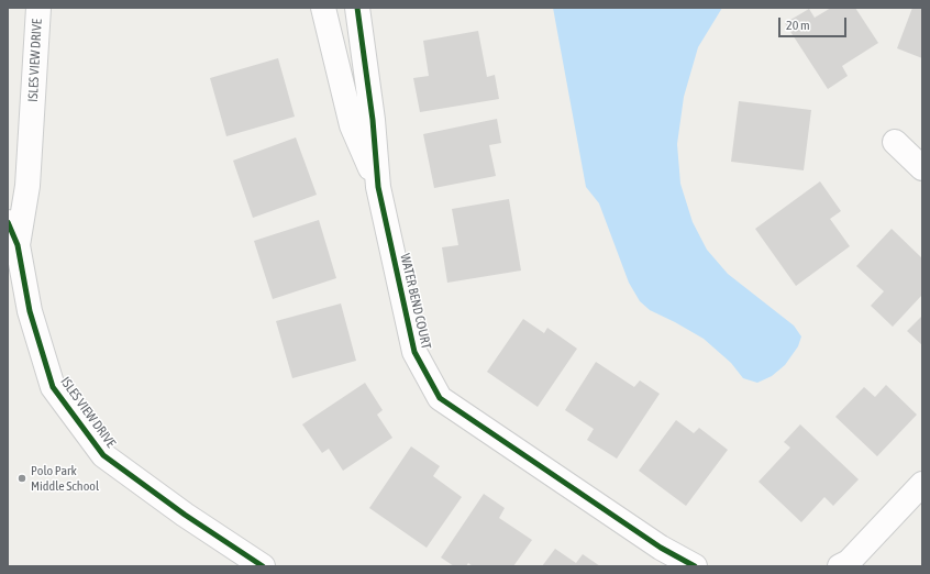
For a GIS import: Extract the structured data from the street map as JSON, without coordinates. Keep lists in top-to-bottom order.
{
  "streets": {
    "street": ["ISLES VIEW DRIVE", "WATER BEND COURT"]
  },
  "places": ["Polo Park Middle School"],
  "scale_bar": "20 m"
}
